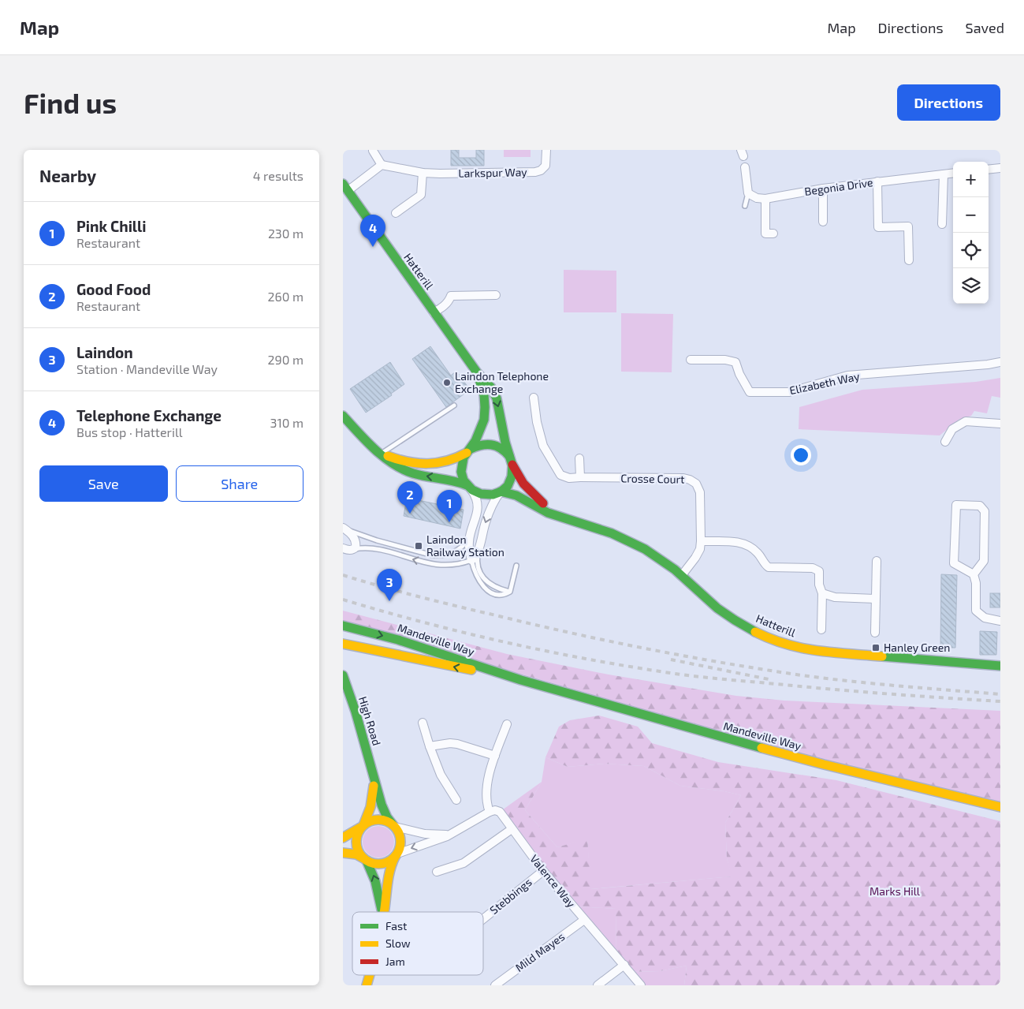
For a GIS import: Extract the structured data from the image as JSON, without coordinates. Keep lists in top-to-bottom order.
{
  "streets": {
    "street": [
      "Larkspur Way",
      "Begonia Drive",
      "Hatterill",
      "Elizabeth Way",
      "Crosse Court",
      "Mandeville Way",
      "High Road",
      "Valence Way",
      "Stebbings",
      "Mild Mayes"
    ]
  },
  "crossings": [
    ["Hatterill", "Crosse Court"],
    ["Valence Way", "Stebbings"],
    ["Valence Way", "Mild Mayes"]
  ],
  "parks": ["Marks Hill"],
  "places": {
    "other": ["Laindon Telephone Exchange"],
    "transit": ["Laindon Railway Station", "Hanley Green"]
  },
  "legend": ["Fast", "Slow", "Jam"],
  "page": {
    "header": "Map",
    "nav": ["Map", "Directions", "Saved"],
    "buttons": [
      "Directions",
      ["Save", "Share"]
    ],
    "title": "Find us",
    "heading": ["Nearby", "4 results"],
    "map_buttons": ["+", "−"],
    "list": [
      {
        "mark": "1",
        "name": "Pink Chilli",
        "note": "Restaurant",
        "value": "230 m"
      },
      {
        "mark": "2",
        "name": "Good Food",
        "note": "Restaurant",
        "value": "260 m"
      },
      {
        "mark": "3",
        "name": "Laindon",
        "note": "Station · Mandeville Way",
        "value": "290 m"
      },
      {
        "mark": "4",
        "name": "Telephone Exchange",
        "note": "Bus stop · Hatterill",
        "value": "310 m"
      }
    ],
    "pins": [
      "4",
      "2",
      "1",
      "3"
    ]
  }
}
